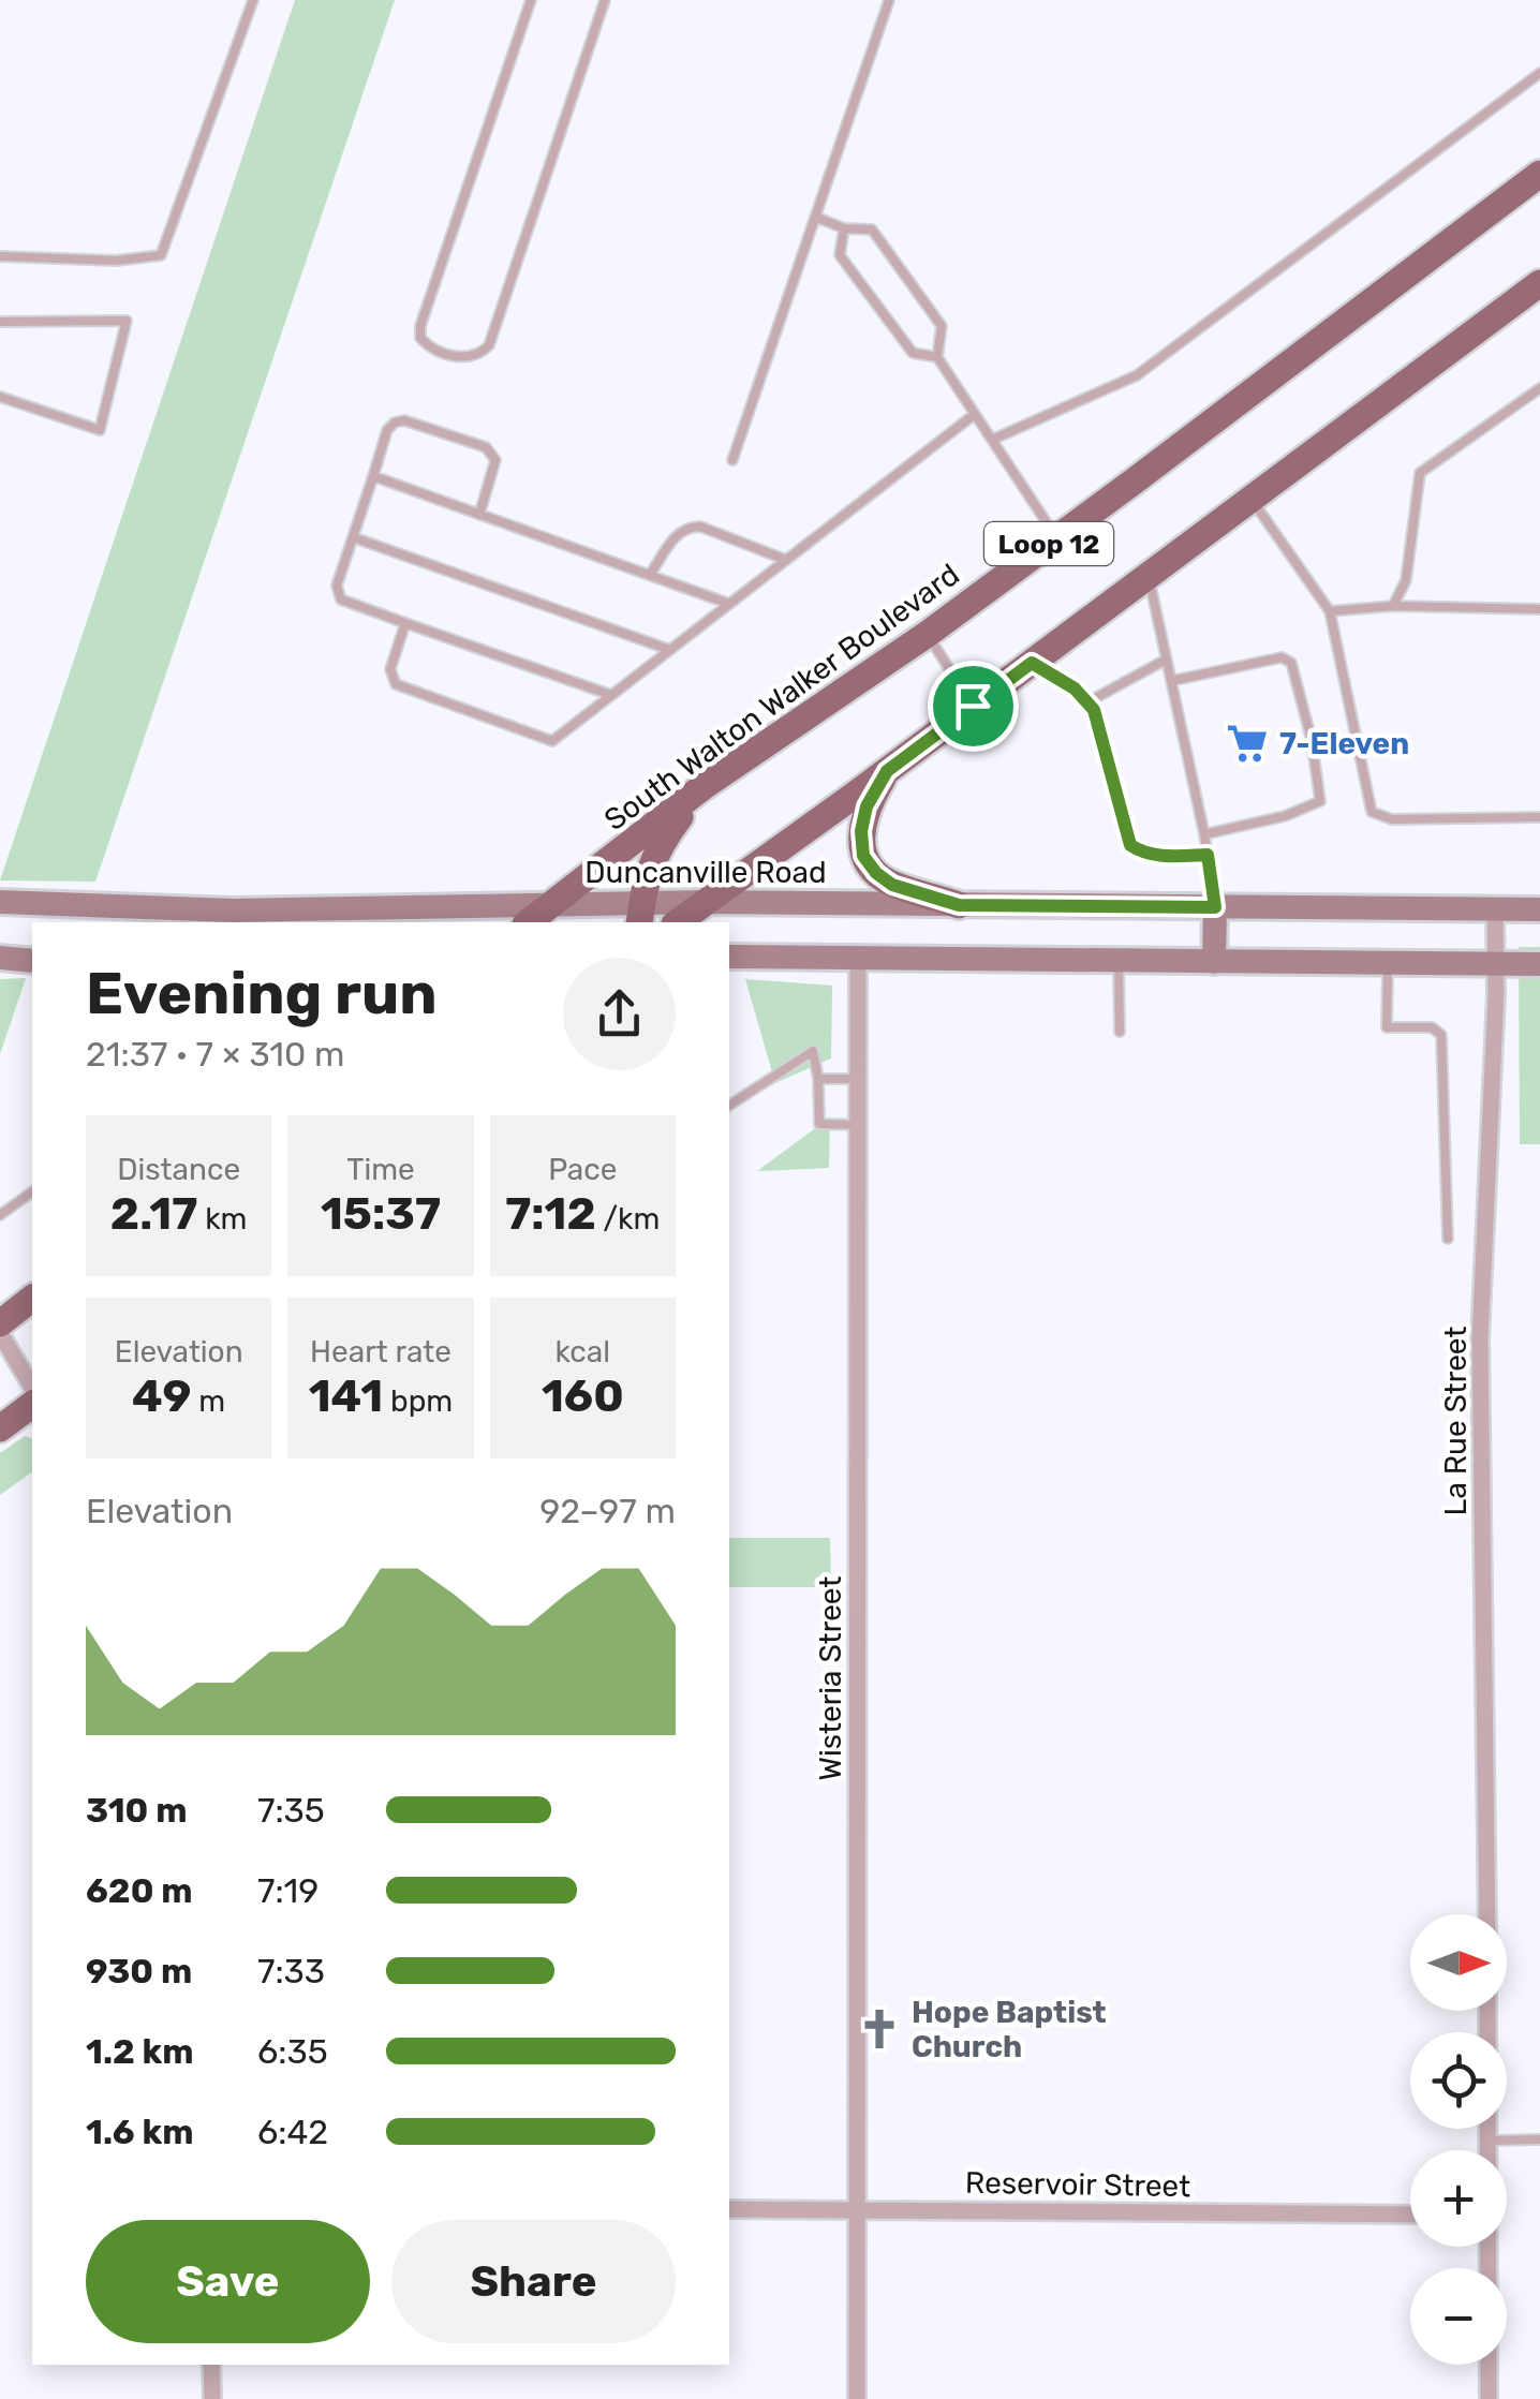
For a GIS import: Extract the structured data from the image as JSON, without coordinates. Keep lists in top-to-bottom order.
{
  "streets": {
    "main road": ["Loop 12", "South Walton Walker Boulevard", "Duncanville Road"],
    "street": ["La Rue Street", "Wisteria Street", "Reservoir Street"]
  },
  "crossings": [
    ["Loop 12", "Duncanville Road"],
    ["South Walton Walker Boulevard", "Duncanville Road"],
    ["Duncanville Road", "La Rue Street"],
    ["Wisteria Street", "Reservoir Street"]
  ],
  "places": {
    "supermarket": ["7-Eleven"],
    "church": ["Hope Baptist Church"]
  },
  "north": "right",
  "page": {
    "heading": ["Evening run", "21:37 · 7 × 310 m"],
    "stats": [
      ["Distance", "2.17 km"],
      ["Time", "15:37"],
      ["Pace", "7:12 /km"],
      ["Elevation", "49 m"],
      ["Heart rate", "141 bpm"],
      ["kcal", "160"]
    ],
    "chart": ["Elevation", "92–97 m"],
    "list": [
      {
        "name": "310 m",
        "note": "7:35"
      },
      {
        "name": "620 m",
        "note": "7:19"
      },
      {
        "name": "930 m",
        "note": "7:33"
      },
      {
        "name": "1.2 km",
        "note": "6:35"
      },
      {
        "name": "1.6 km",
        "note": "6:42"
      }
    ],
    "map_buttons": ["+", "−"],
    "buttons": ["Save", "Share"]
  }
}
